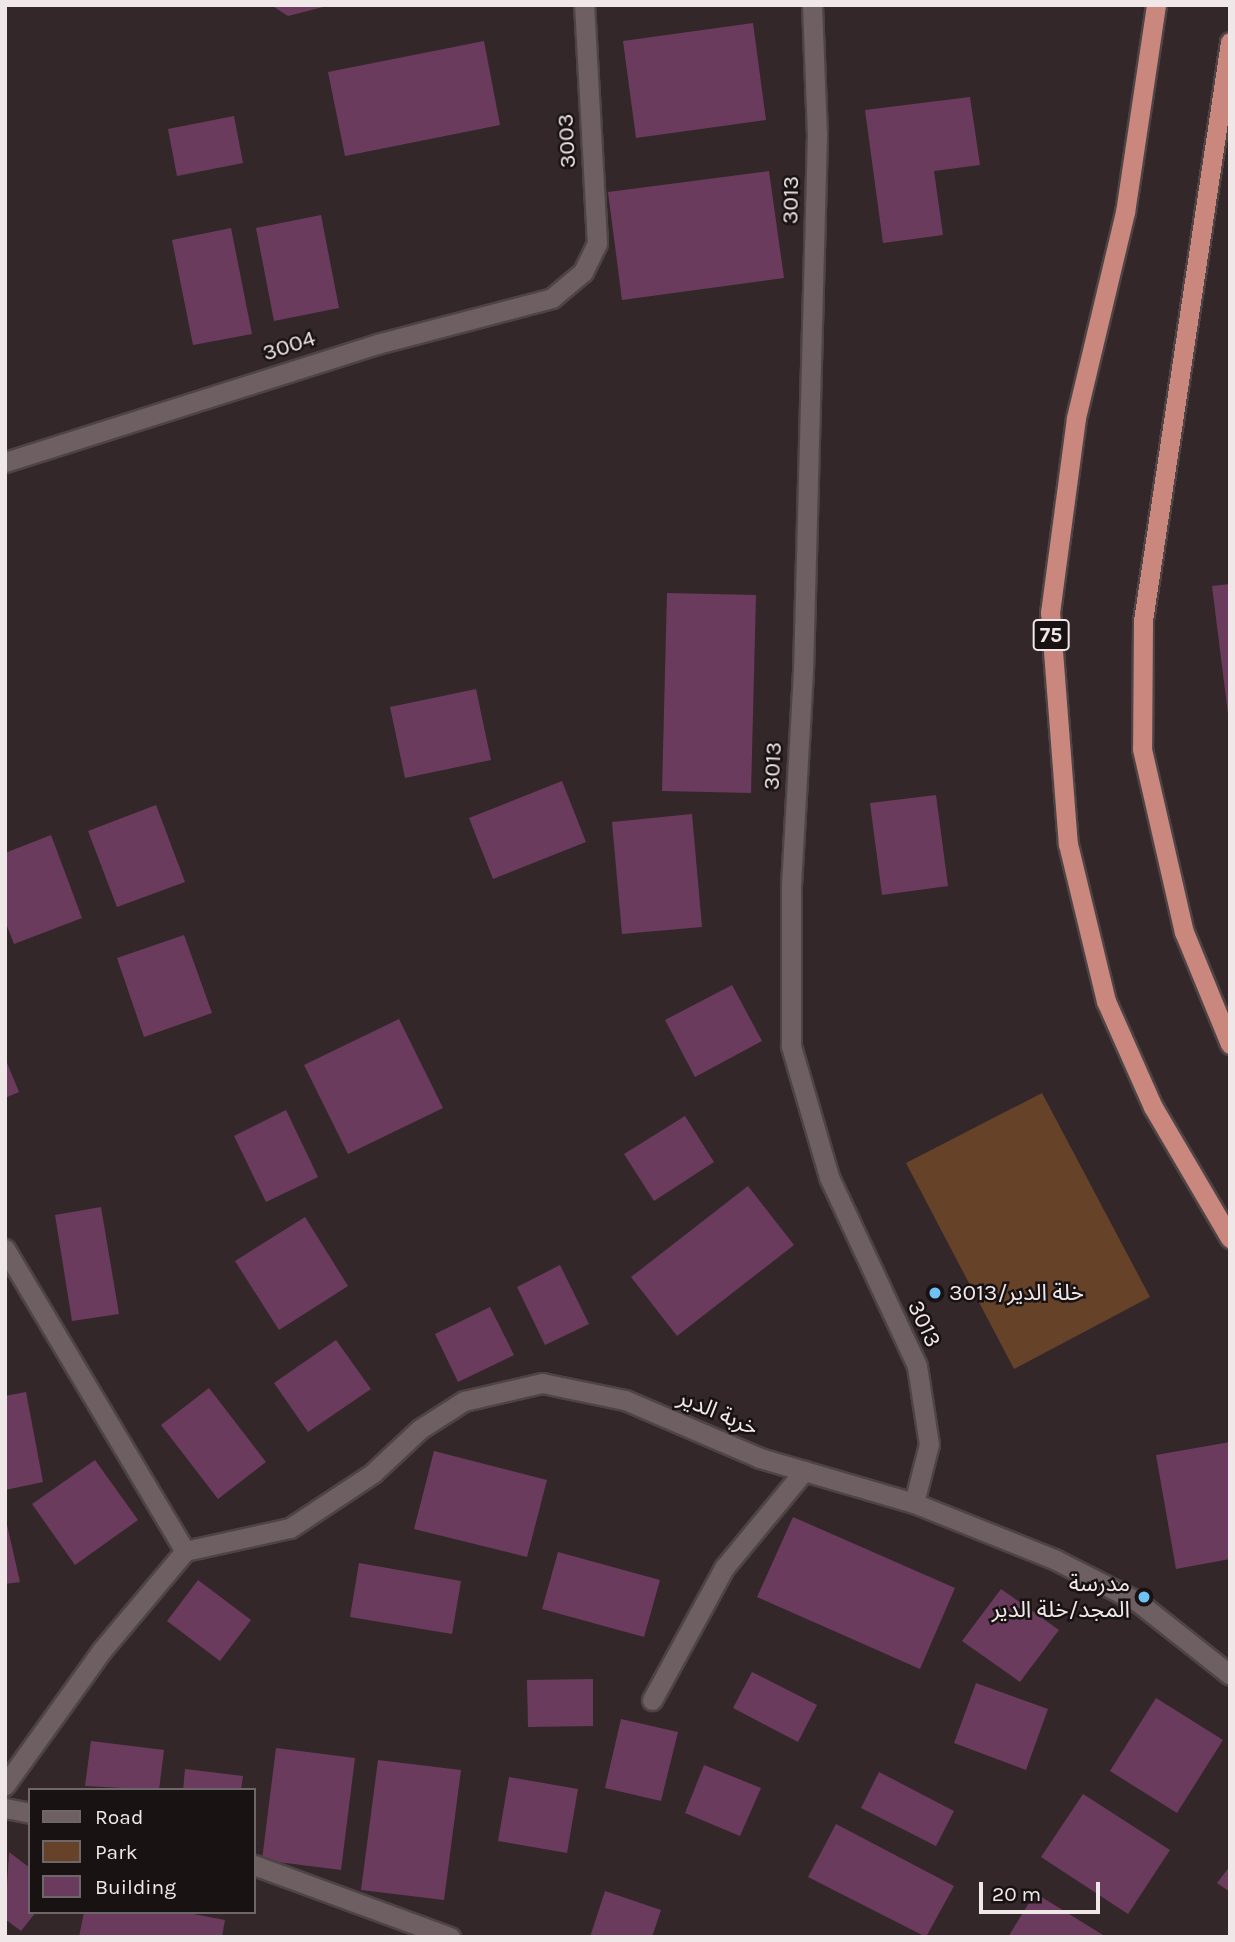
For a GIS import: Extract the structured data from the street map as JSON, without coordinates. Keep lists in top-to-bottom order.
{
  "streets": {
    "highway": ["75"],
    "street": [
      "3003",
      "3013",
      "3004",
      "خربة الدير"
    ]
  },
  "crossings": [
    ["3003", "3004"],
    ["3013", "خربة الدير"]
  ],
  "places": ["3013/خلة الدير", "مدرسة المجد/خلة الدير"],
  "legend": ["Road", "Park", "Building"],
  "scale_bar": "20 m"
}
